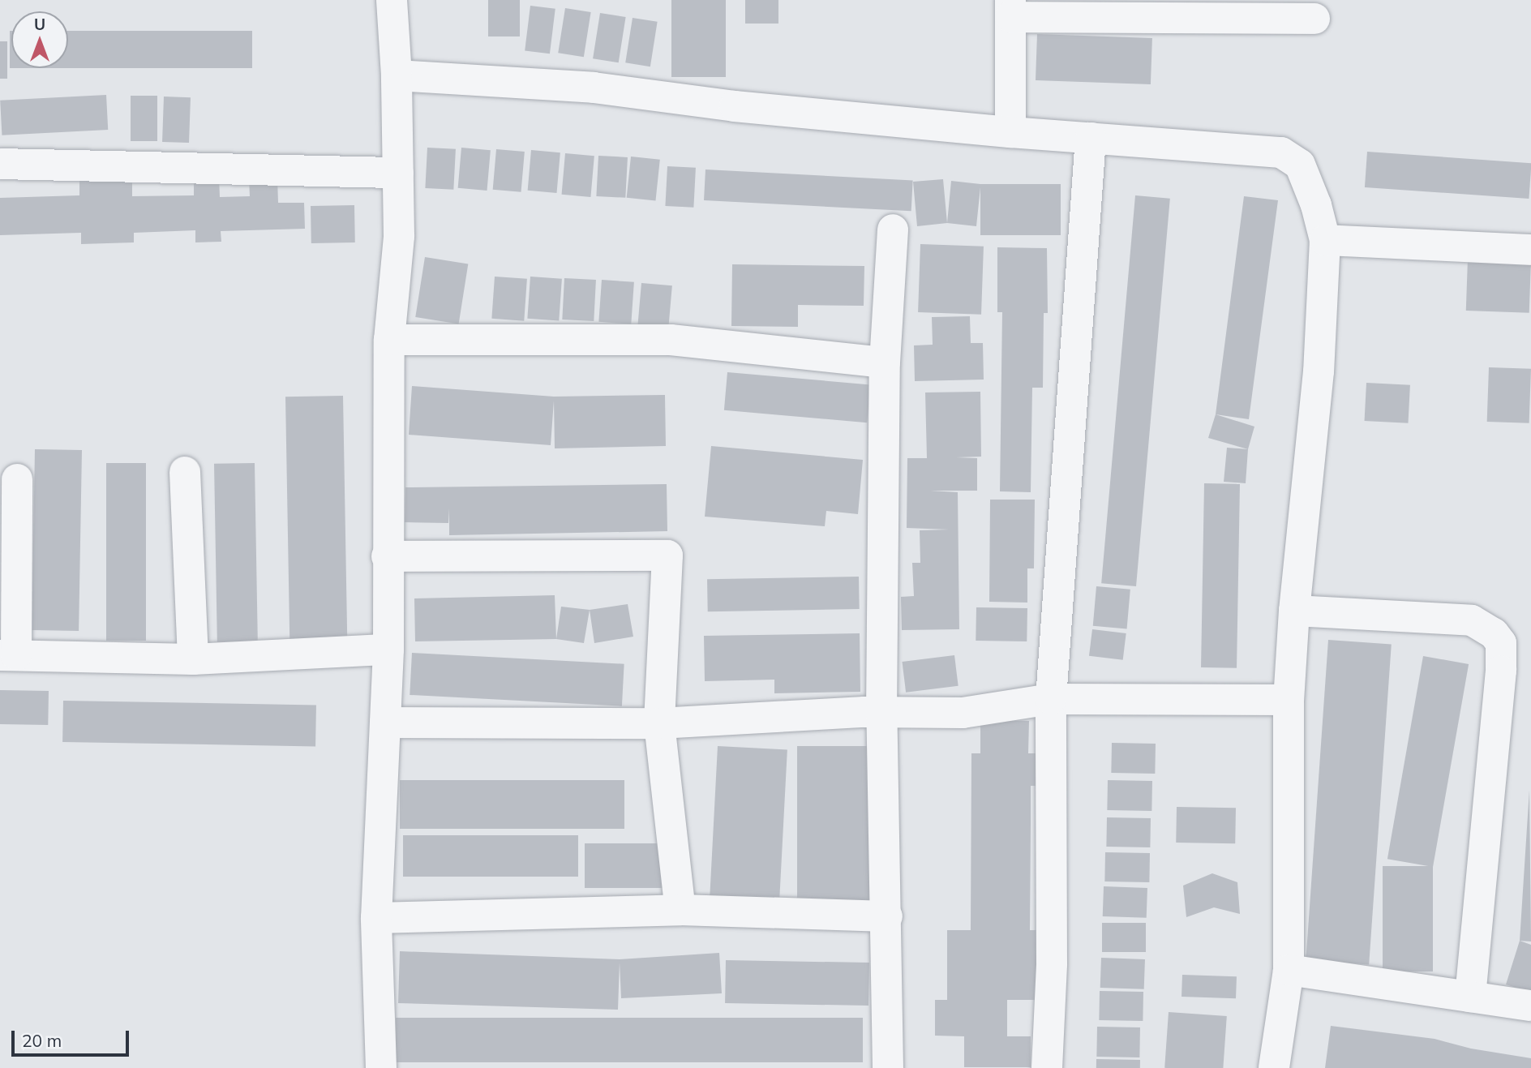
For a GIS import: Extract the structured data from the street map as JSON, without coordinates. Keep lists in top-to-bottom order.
{
  "scale_bar": "20 m",
  "north": "top"
}
